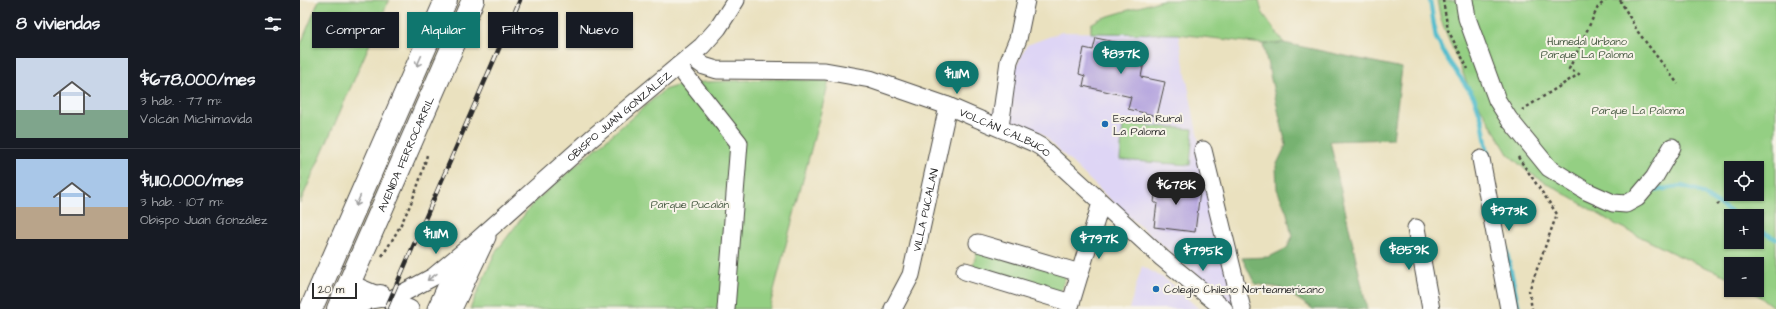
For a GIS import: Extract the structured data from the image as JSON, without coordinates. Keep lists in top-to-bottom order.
{
  "streets": {
    "main road": ["AVENIDA FERROCARRIL"],
    "street": ["OBISPO JUAN GONZÁLEZ", "VOLCÁN CALBUCO", "VILLA PUCALAN"]
  },
  "crossings": [
    ["OBISPO JUAN GONZÁLEZ", "VOLCÁN CALBUCO"],
    ["VOLCÁN CALBUCO", "VILLA PUCALAN"]
  ],
  "parks": ["Humedal Urbano Parque La Paloma", "Parque La Paloma", "Parque Pucalán"],
  "places": ["Escuela Rural La Paloma", "Colegio Chileno Norteamericano"],
  "scale_bar": "20 m",
  "page": {
    "heading": "8 viviendas",
    "chip": [
      "Comprar",
      "Alquilar",
      "Filtros",
      "Nuevo"
    ],
    "price": [
      "$837K",
      "$1.11M",
      "$678K",
      "$973K",
      "$1.11M",
      "$797K",
      "$859K",
      "$795K"
    ],
    "list": [
      {
        "name": "$678,000/mes",
        "note": "3 hab. · 77 m² · Volcán Michimavida"
      },
      {
        "name": "$1,110,000/mes",
        "note": "3 hab. · 107 m² · Obispo Juan González"
      }
    ],
    "map_buttons": ["+", "−"],
    "scale": "20 m"
  }
}
